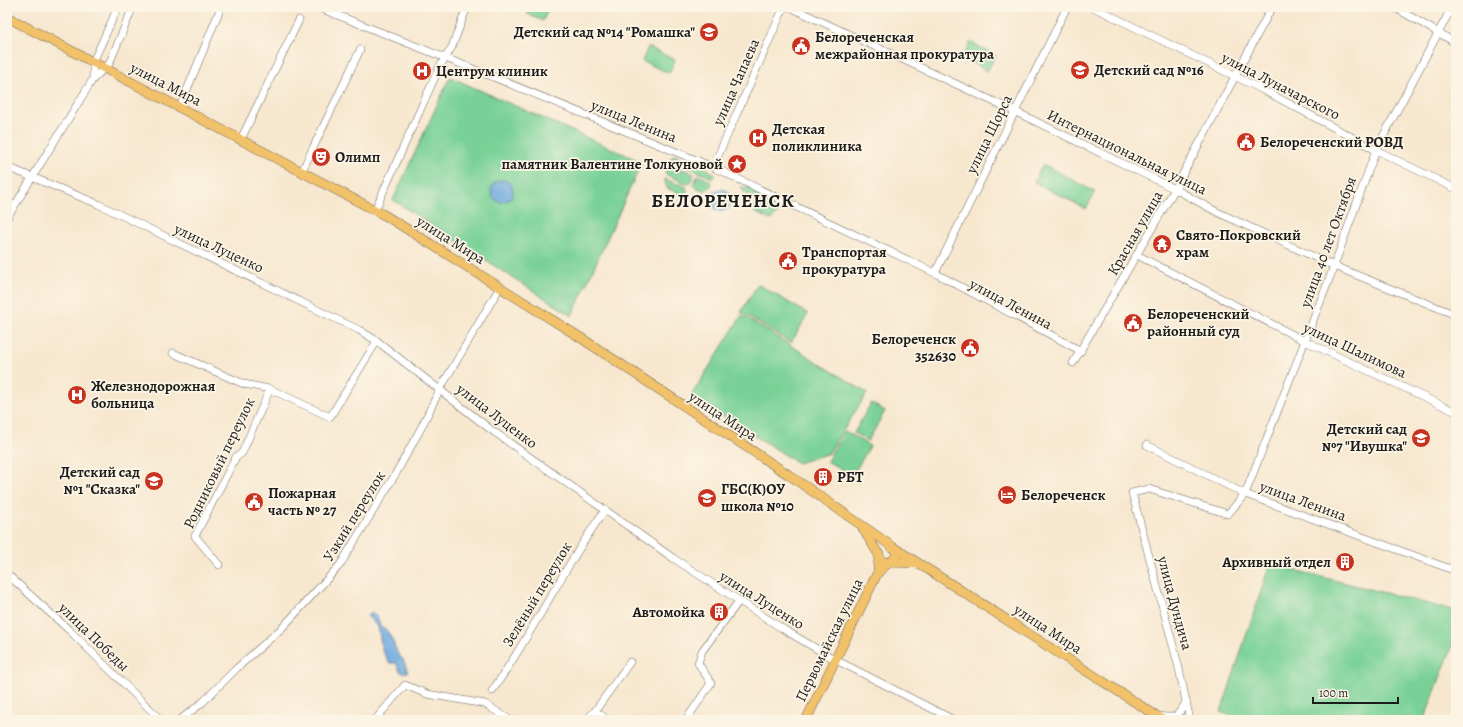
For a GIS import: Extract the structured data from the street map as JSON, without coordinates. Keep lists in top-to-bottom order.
{
  "streets": {
    "main road": ["улица Мира", "Первомайская улица"],
    "street": [
      "улица Чапаева",
      "улица Луначарского",
      "улица Ленина",
      "улица Щорса",
      "Интернациональная улица",
      "Красная улица",
      "улица 40 лет Октября",
      "улица Луценко",
      "улица Шалимова",
      "Родниковый переулок",
      "Узкий переулок",
      "Зелёный переулок",
      "улица Дундича",
      "улица Победы"
    ]
  },
  "crossings": [
    ["улица Чапаева", "улица Ленина"],
    ["улица Мира", "Узкий переулок"],
    ["улица Мира", "Первомайская улица"],
    ["улица Луначарского", "Красная улица"],
    ["улица Луначарского", "улица 40 лет Октября"],
    ["улица Ленина", "улица Щорса"],
    ["улица Ленина", "Красная улица"],
    ["улица Ленина", "улица 40 лет Октября"],
    ["улица Щорса", "Интернациональная улица"],
    ["Интернациональная улица", "Красная улица"],
    ["Интернациональная улица", "улица 40 лет Октября"],
    ["Красная улица", "улица Шалимова"],
    ["улица 40 лет Октября", "улица Шалимова"],
    ["улица 40 лет Октября", "улица Дундича"],
    ["улица Луценко", "Родниковый переулок"],
    ["улица Луценко", "Узкий переулок"],
    ["улица Луценко", "Зелёный переулок"],
    ["улица Луценко", "Первомайская улица"]
  ],
  "districts": ["БЕЛОРЕЧЕНСК"],
  "places": {
    "school or university": [
      "Детский сад №14 \"Ромашка\"",
      "Детский сад №16",
      "Детский сад №7 \"Ивушка\"",
      "Детский сад №1 \"Сказка\"",
      "ГБС(К)ОУ школа №10"
    ],
    "public building": [
      "Белореченская межрайонная прокуратура",
      "Белореченский РОВД",
      "Транспортая прокуратура",
      "Белореченский районный суд",
      "Белореченск 352630",
      "Пожарная часть № 27"
    ],
    "hospital": ["Центрум клиник", "Детская поликлиника", "Железнодорожная больница"],
    "theatre": ["Олимп"],
    "place": ["памятник Валентине Толкуновой"],
    "temple": ["Свято-Покровский храм"],
    "building": ["РБТ", "Архивный отдел", "Автомойка"],
    "hotel": ["Белореченск"]
  },
  "scale_bar": "100 m"
}
